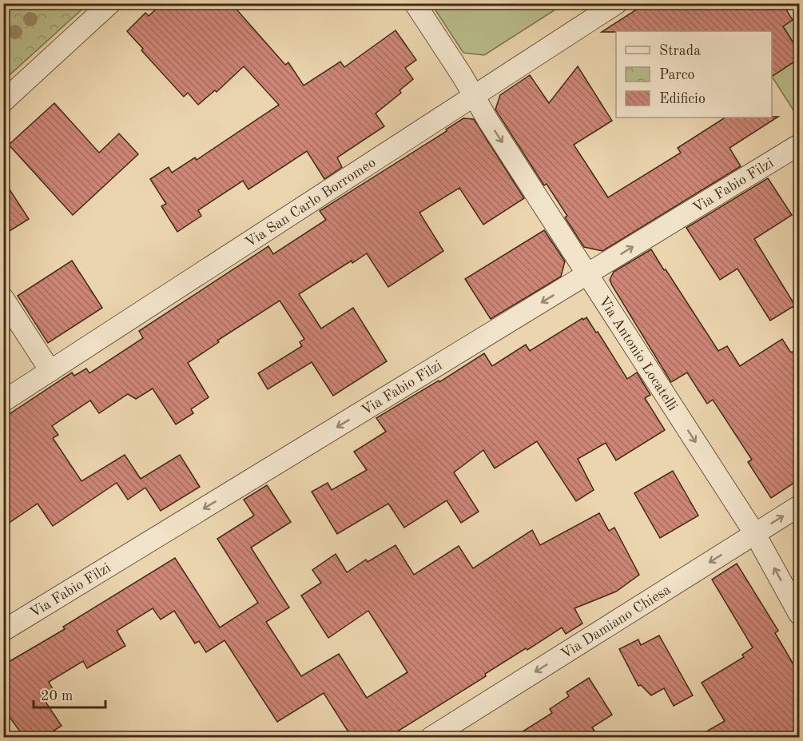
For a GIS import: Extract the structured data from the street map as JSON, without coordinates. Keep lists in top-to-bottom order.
{
  "streets": {
    "street": [
      "Via Fabio Filzi",
      "Via San Carlo Borromeo",
      "Via Antonio Locatelli",
      "Via Damiano Chiesa"
    ]
  },
  "crossings": [
    ["Via Fabio Filzi", "Via Antonio Locatelli"],
    ["Via San Carlo Borromeo", "Via Antonio Locatelli"],
    ["Via Antonio Locatelli", "Via Damiano Chiesa"]
  ],
  "legend": ["Strada", "Parco", "Edificio"],
  "scale_bar": "20 m"
}
